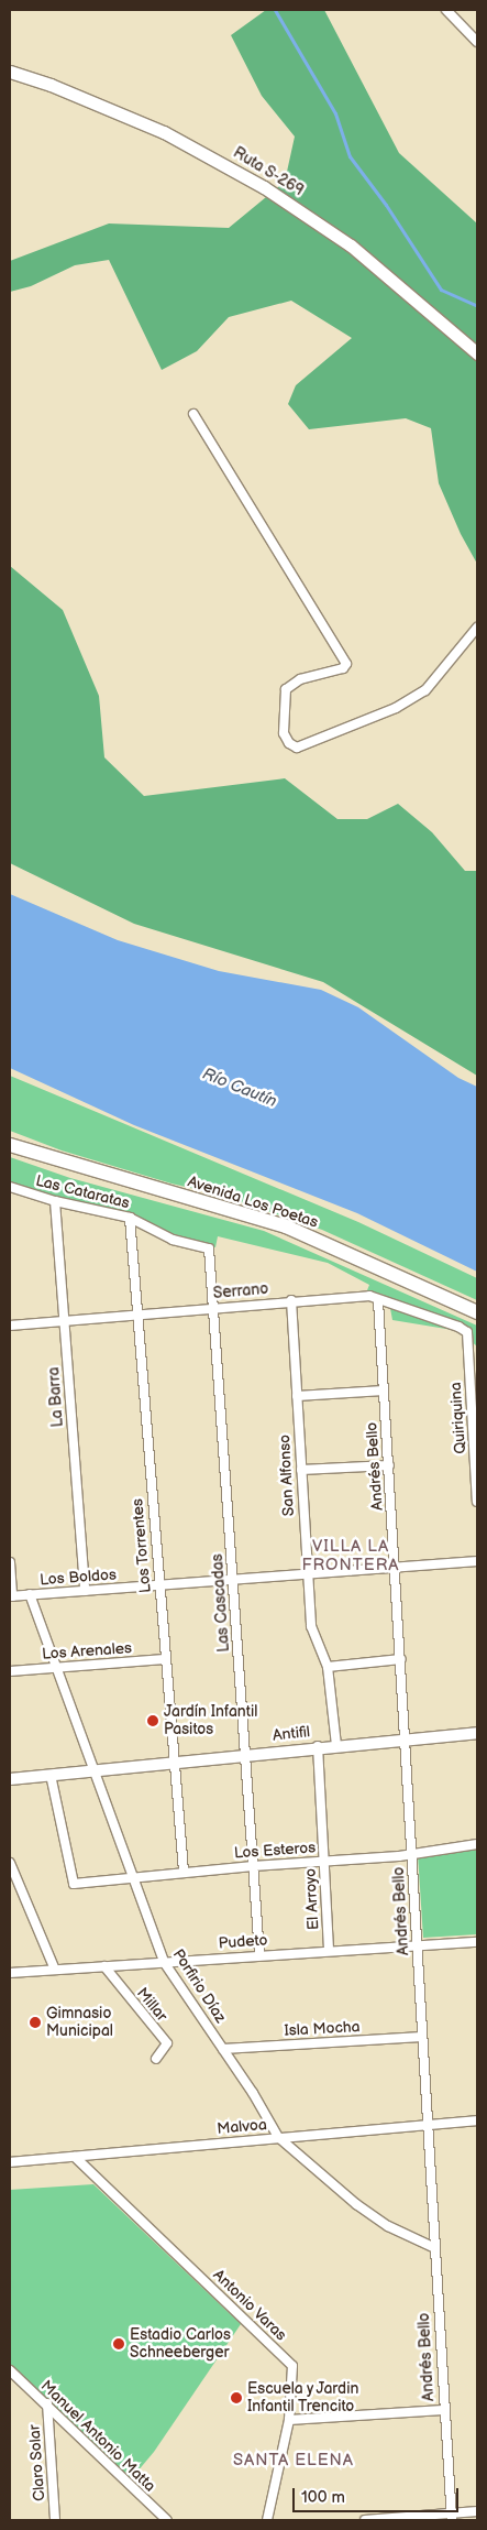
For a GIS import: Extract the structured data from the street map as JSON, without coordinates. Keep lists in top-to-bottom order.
{
  "streets": {
    "main road": ["Ruta S-269", "Avenida Los Poetas"],
    "street": [
      "Las Cataratas",
      "Serrano",
      "La Barra",
      "Quiriquina",
      "Andrés Bello",
      "San Alfonso",
      "Los Torrentes",
      "Los Boldos",
      "Las Cascadas",
      "Los Arenales",
      "Antifil",
      "Los Esteros",
      "El Arroyo",
      "Pudeto",
      "Porfirio Díaz",
      "Millar",
      "Isla Mocha",
      "Malvoa",
      "Antonio Varas",
      "Manuel Antonio Matta",
      "Claro Solar"
    ]
  },
  "crossings": [
    ["Las Cataratas", "La Barra"],
    ["Las Cataratas", "Los Torrentes"],
    ["Las Cataratas", "Las Cascadas"],
    ["Serrano", "La Barra"],
    ["Serrano", "Quiriquina"],
    ["Serrano", "Andrés Bello"],
    ["Serrano", "San Alfonso"],
    ["Serrano", "Los Torrentes"],
    ["Serrano", "Las Cascadas"],
    ["La Barra", "Los Boldos"],
    ["Andrés Bello", "Los Boldos"],
    ["Andrés Bello", "Antifil"],
    ["Andrés Bello", "Los Esteros"],
    ["Andrés Bello", "Pudeto"],
    ["Andrés Bello", "Porfirio Díaz"],
    ["Andrés Bello", "Isla Mocha"],
    ["Andrés Bello", "Malvoa"],
    ["San Alfonso", "Los Boldos"],
    ["San Alfonso", "Antifil"],
    ["Los Torrentes", "Los Boldos"],
    ["Los Torrentes", "Los Arenales"],
    ["Los Torrentes", "Antifil"],
    ["Los Torrentes", "Los Esteros"],
    ["Los Boldos", "Las Cascadas"],
    ["Los Boldos", "Porfirio Díaz"],
    ["Las Cascadas", "Antifil"],
    ["Las Cascadas", "Los Esteros"],
    ["Las Cascadas", "Pudeto"],
    ["Los Arenales", "Porfirio Díaz"],
    ["Antifil", "Los Esteros"],
    ["Antifil", "El Arroyo"],
    ["Antifil", "Porfirio Díaz"],
    ["Los Esteros", "El Arroyo"],
    ["Los Esteros", "Porfirio Díaz"],
    ["El Arroyo", "Pudeto"],
    ["Pudeto", "Porfirio Díaz"],
    ["Pudeto", "Millar"],
    ["Porfirio Díaz", "Isla Mocha"],
    ["Porfirio Díaz", "Malvoa"],
    ["Malvoa", "Antonio Varas"],
    ["Manuel Antonio Matta", "Claro Solar"]
  ],
  "districts": ["VILLA LA FRONTERA", "SANTA ELENA"],
  "water": ["Río Cautín"],
  "places": [
    "Jardín Infantil Pasitos",
    "Gimnasio Municipal",
    "Estadio Carlos Schneeberger",
    "Escuela y Jardin Infantil Trencito"
  ],
  "scale_bar": "100 m"
}
